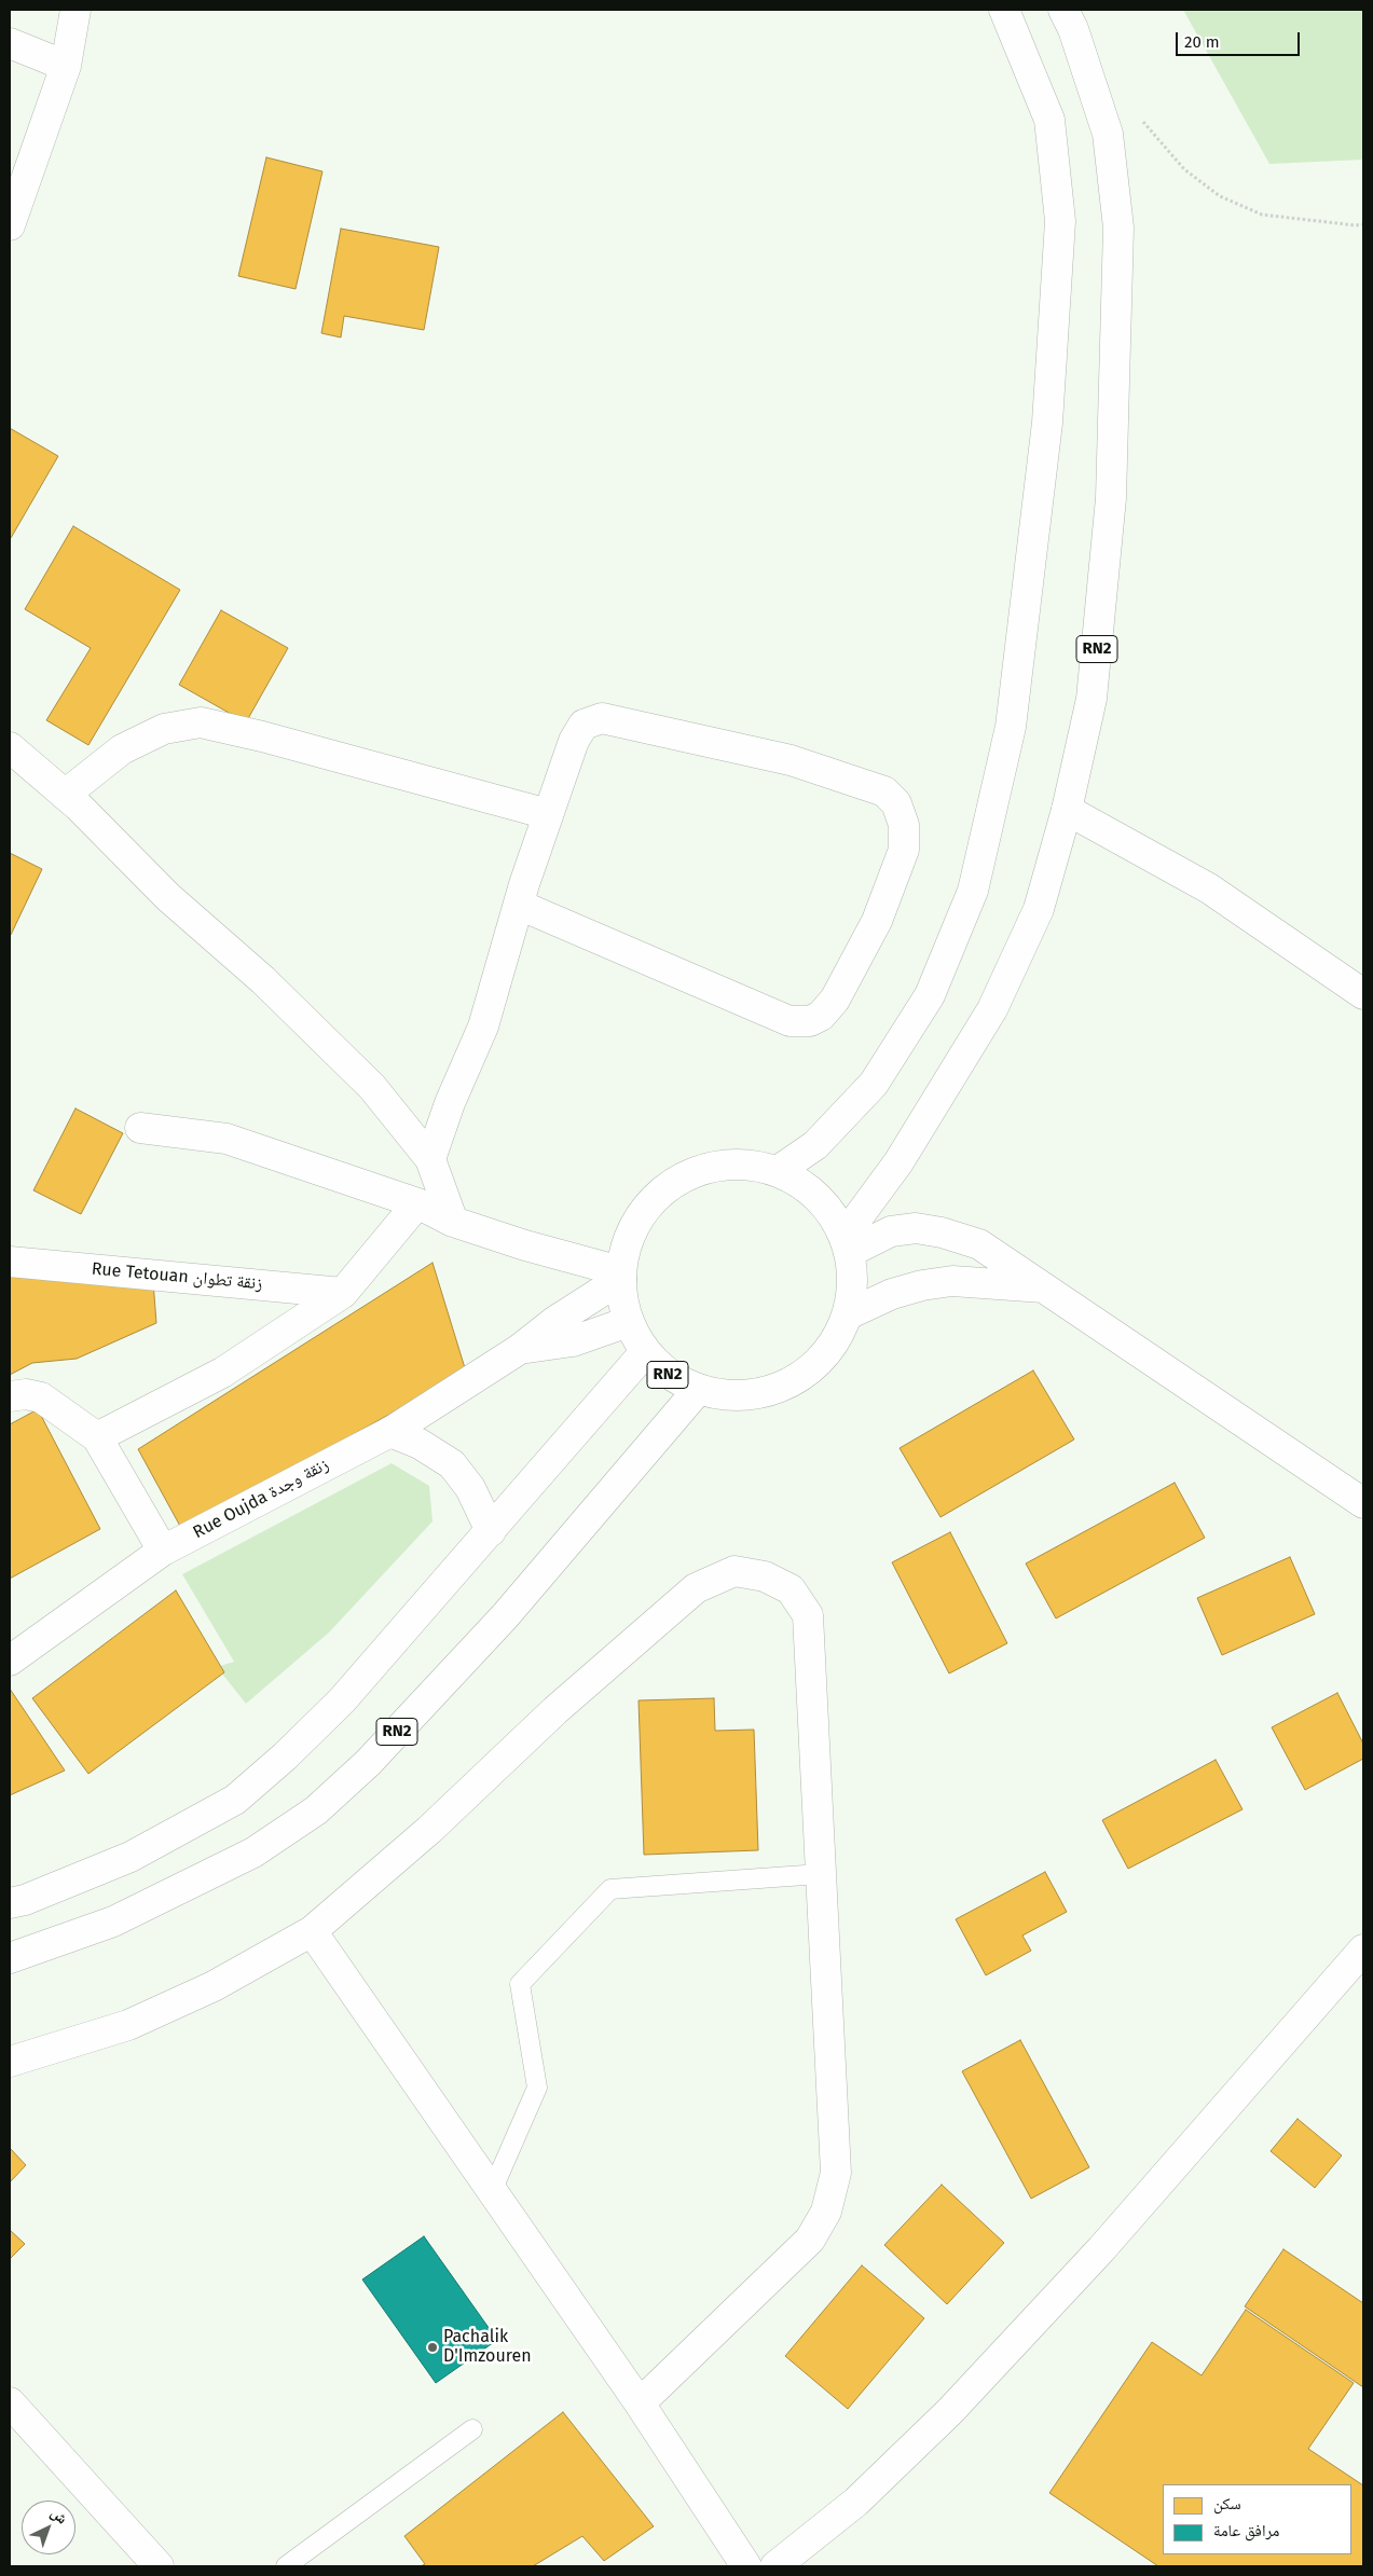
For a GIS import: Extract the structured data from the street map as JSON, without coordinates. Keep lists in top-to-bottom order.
{
  "streets": {
    "main road": ["RN2", "Rue Tetouan زنقة تطوان", "Rue Oujda زنقة وجدة"]
  },
  "crossings": [
    ["RN2", "Rue Oujda زنقة وجدة"]
  ],
  "places": ["Pachalik D'Imzouren"],
  "legend": ["سكن", "مرافق عامة"],
  "scale_bar": "20 m",
  "north": "top right"
}
